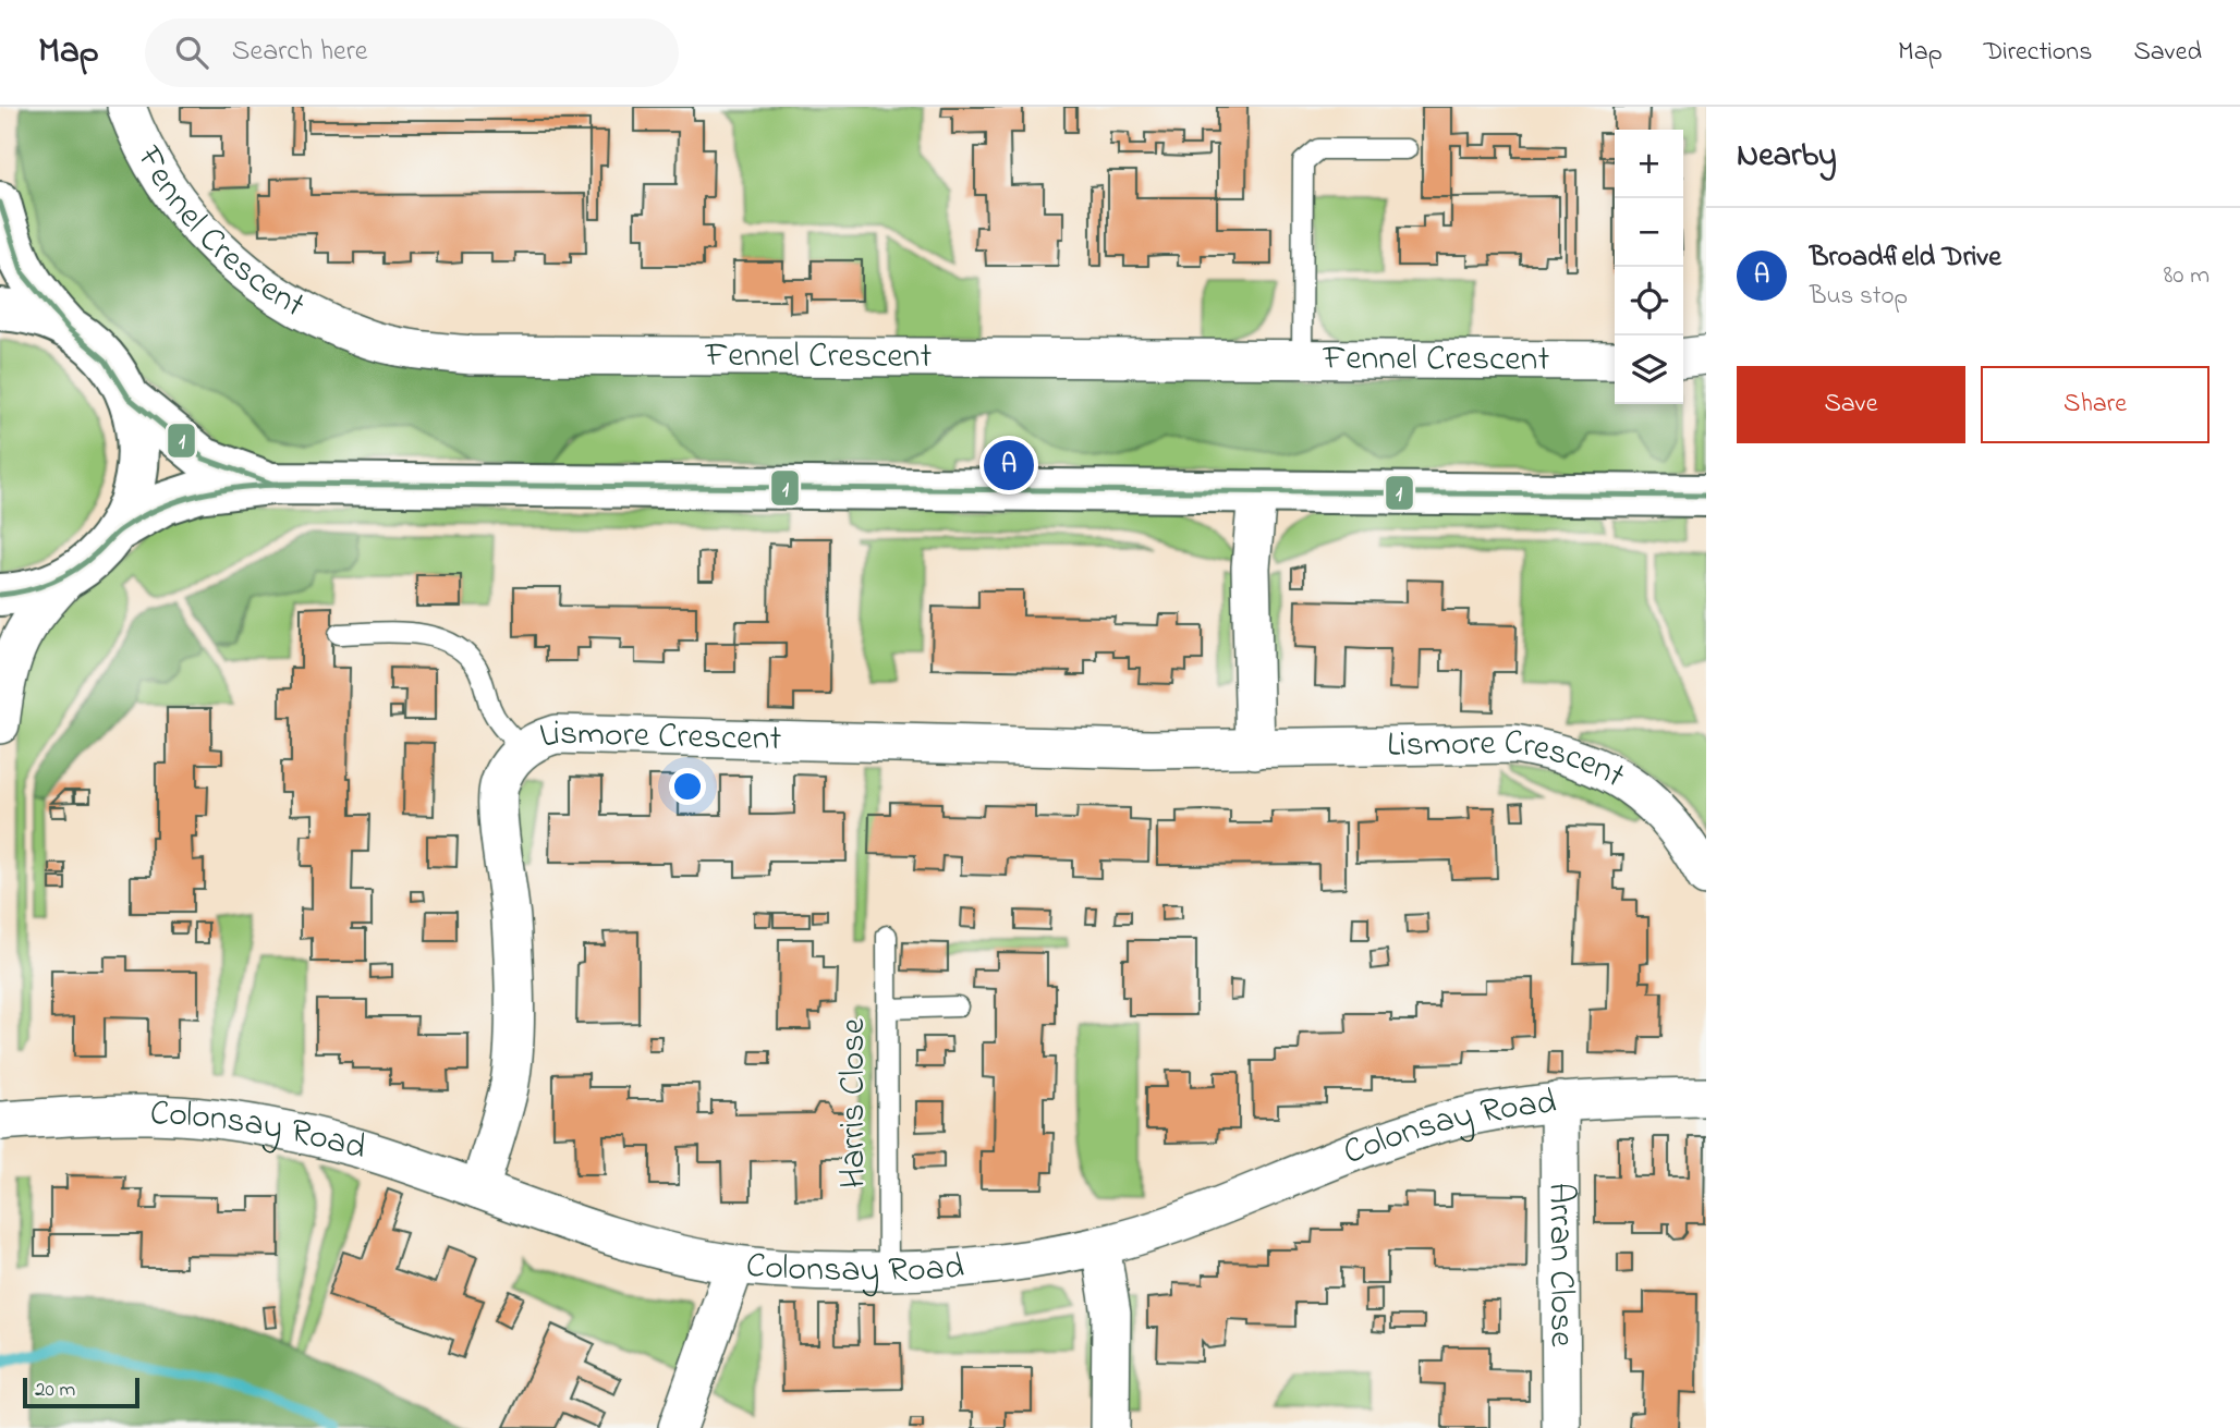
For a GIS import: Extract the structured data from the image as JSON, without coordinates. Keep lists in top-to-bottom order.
{
  "streets": {
    "street": [
      "Fennel Crescent",
      "Lismore Crescent",
      "Colonsay Road",
      "Arran Close"
    ],
    "lane": ["Harris Close"]
  },
  "crossings": [
    ["Lismore Crescent", "Colonsay Road"],
    ["Harris Close", "Colonsay Road"],
    ["Colonsay Road", "Arran Close"]
  ],
  "lines": ["transit line 1"],
  "scale_bar": "20 m",
  "page": {
    "header": "Map",
    "search": "Search here",
    "nav": ["Map", "Directions", "Saved"],
    "heading": "Nearby",
    "map_buttons": ["+", "−"],
    "list": [
      {
        "mark": "A",
        "name": "Broadfield Drive",
        "note": "Bus stop",
        "value": "80 m"
      }
    ],
    "buttons": ["Save", "Share"],
    "pins": "A",
    "scale": "20 m"
  }
}
